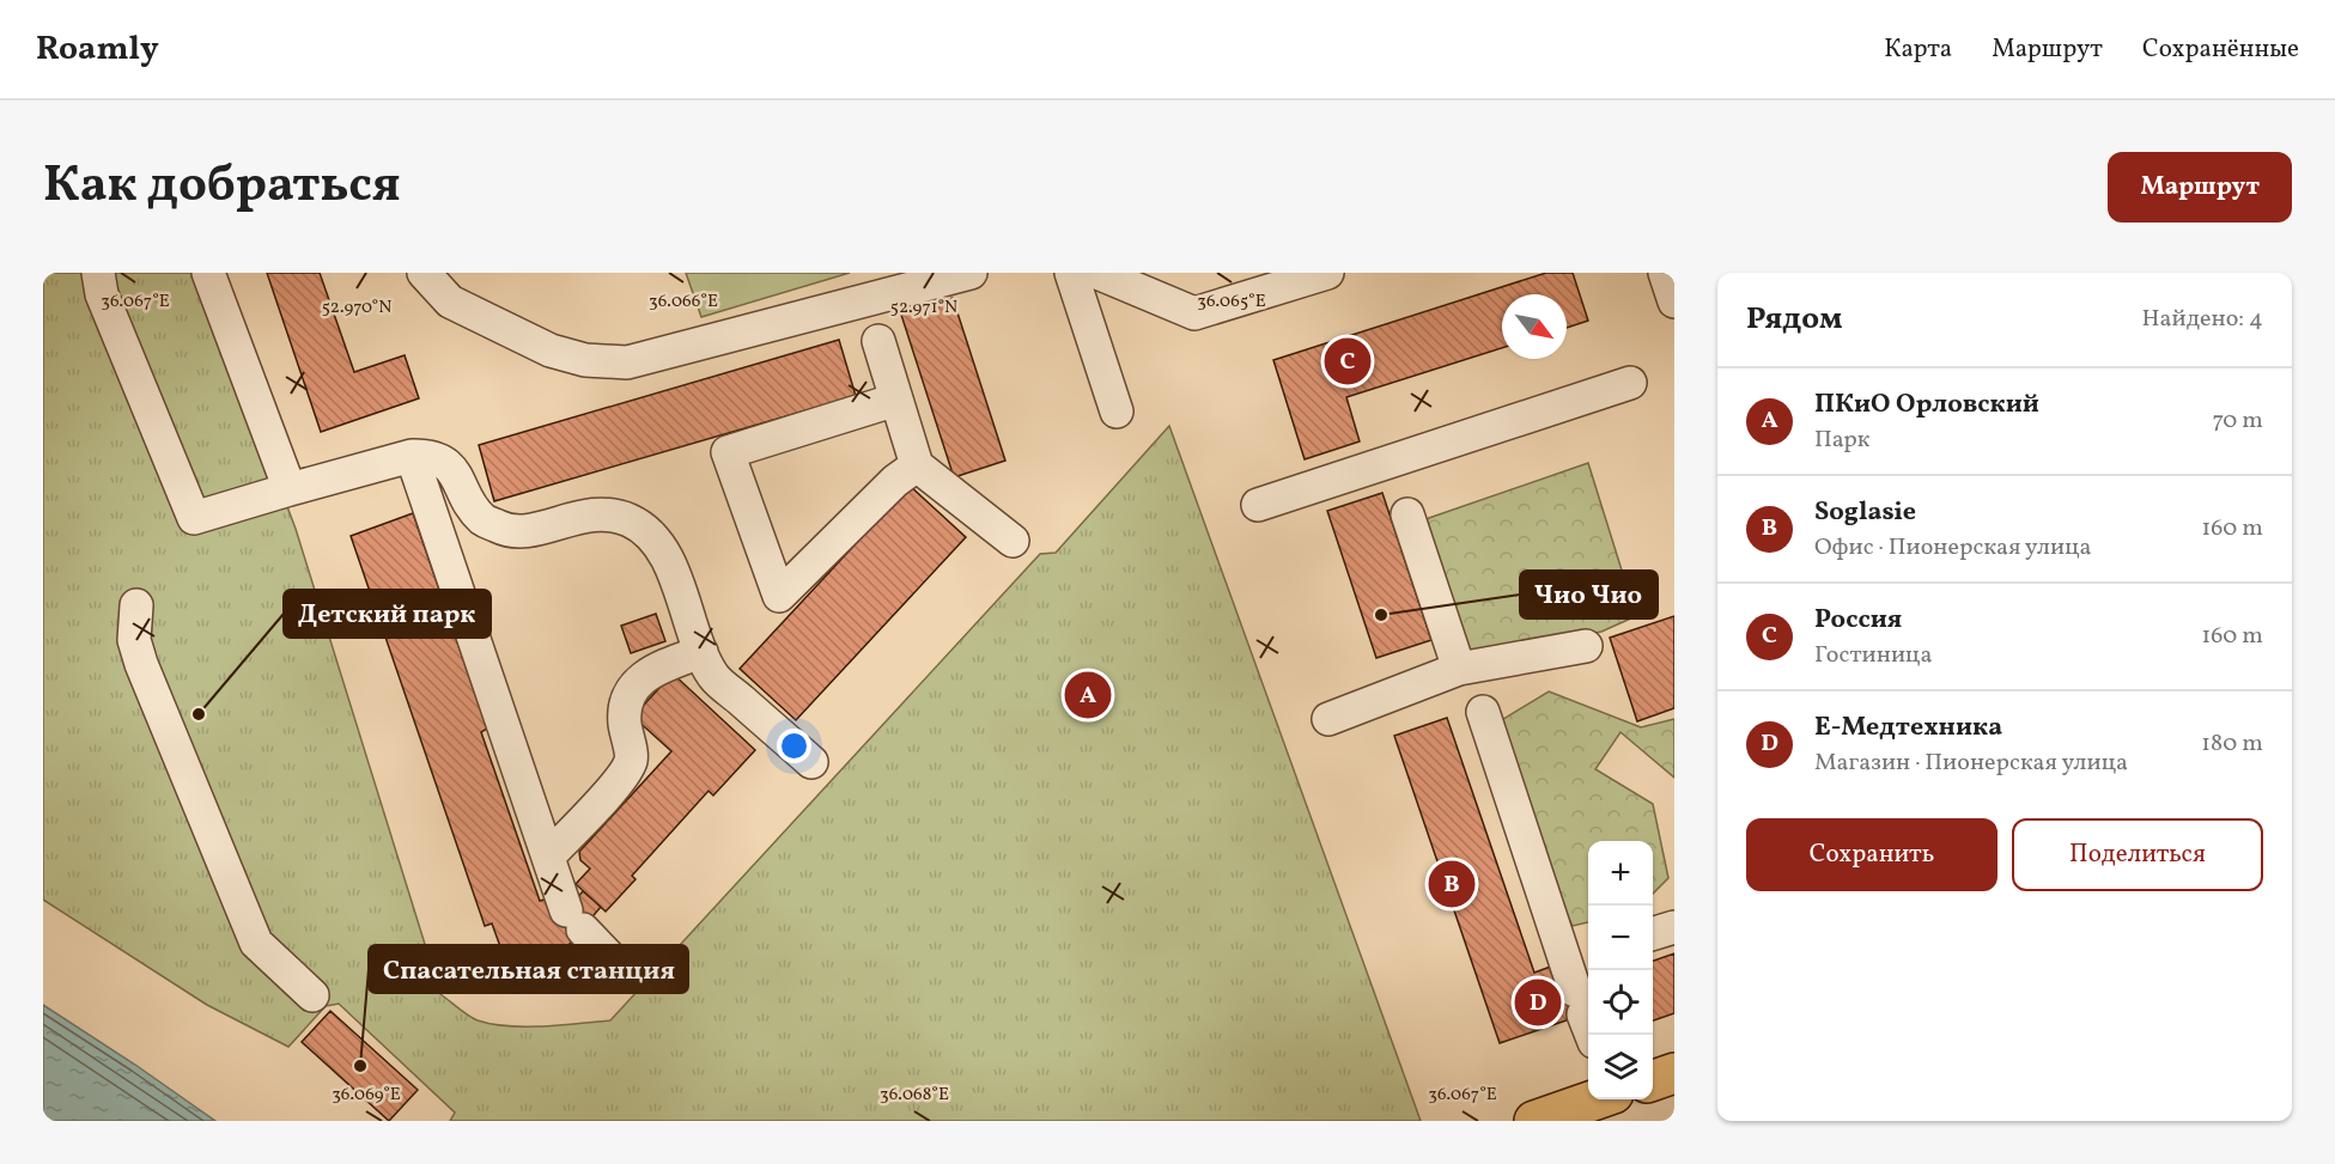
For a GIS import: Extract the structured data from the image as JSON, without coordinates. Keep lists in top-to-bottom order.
{
  "places": ["Чио Чио", "Детский парк", "Спасательная станция"],
  "north": "bottom right",
  "page": {
    "header": "Roamly",
    "nav": ["Карта", "Маршрут", "Сохранённые"],
    "title": "Как добраться",
    "buttons": [
      "Маршрут",
      ["Сохранить", "Поделиться"]
    ],
    "heading": ["Рядом", "Найдено: 4"],
    "pins": [
      "C",
      "A",
      "B",
      "D"
    ],
    "list": [
      {
        "mark": "A",
        "name": "ПКиО Орловский",
        "note": "Парк",
        "value": "70 m"
      },
      {
        "mark": "B",
        "name": "Soglasie",
        "note": "Офис · Пионерская улица",
        "value": "160 m"
      },
      {
        "mark": "C",
        "name": "Россия",
        "note": "Гостиница",
        "value": "160 m"
      },
      {
        "mark": "D",
        "name": "Е-Медтехника",
        "note": "Магазин · Пионерская улица",
        "value": "180 m"
      }
    ],
    "map_buttons": ["+", "−"]
  },
  "coordinates": [
    "36.065°E",
    "36.067°E",
    "36.066°E",
    "52.970°N",
    "52.971°N",
    "36.069°E",
    "36.068°E"
  ]
}
